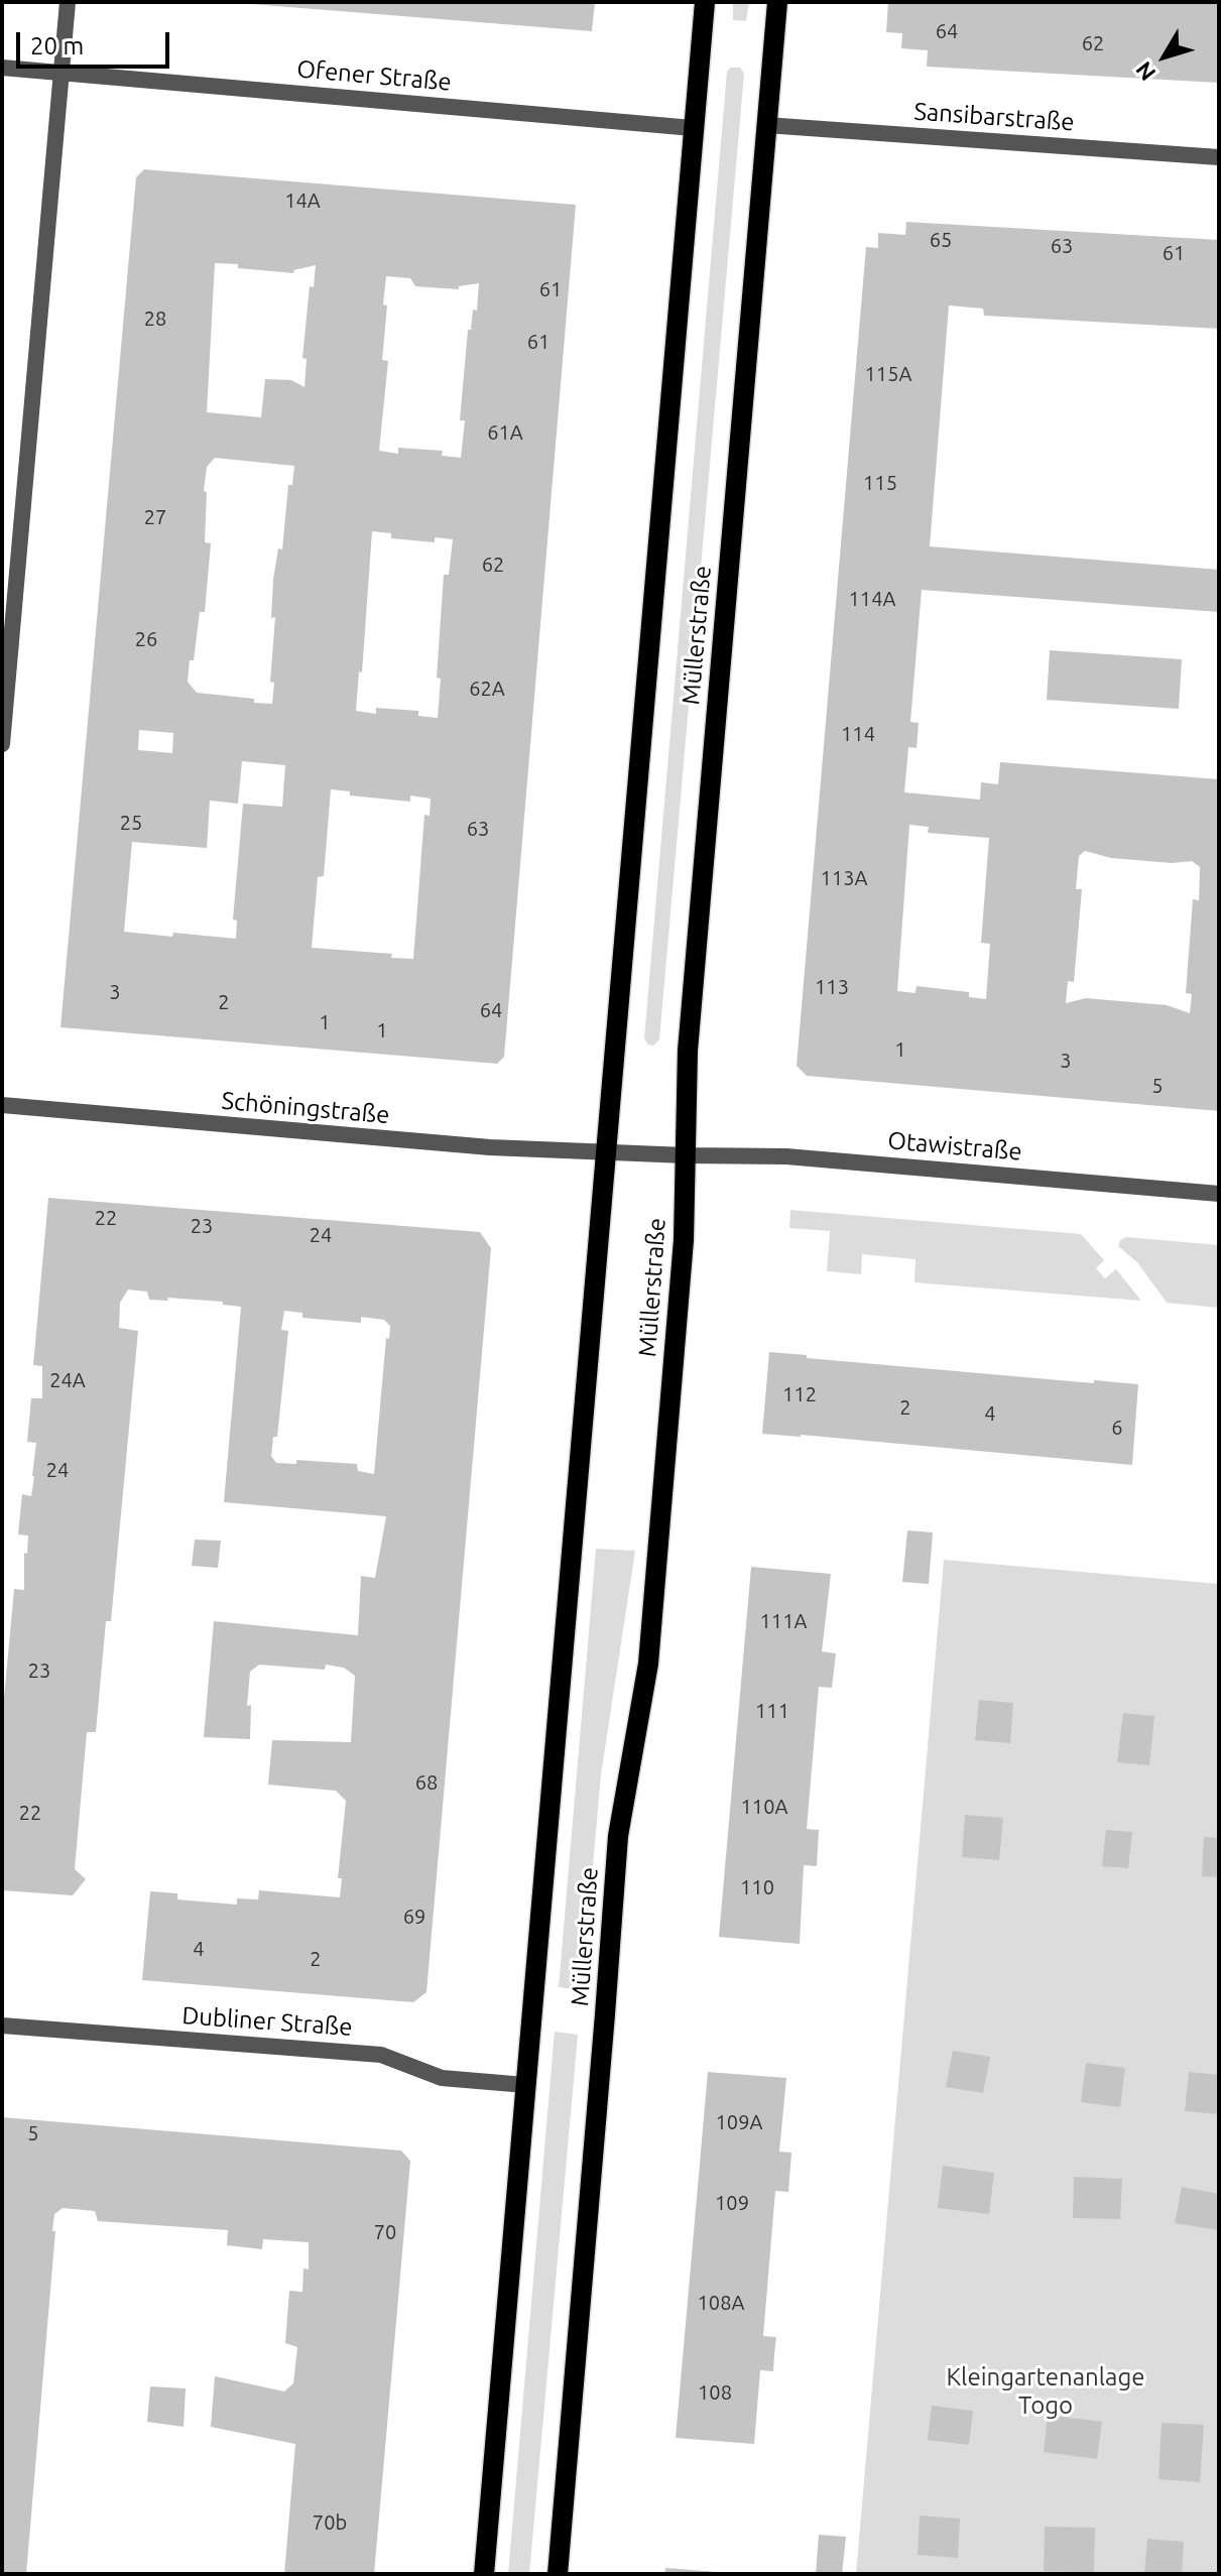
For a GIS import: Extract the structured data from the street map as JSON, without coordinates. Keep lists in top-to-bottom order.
{
  "streets": {
    "main road": ["Müllerstraße"],
    "street": [
      "Ofener Straße",
      "Sansibarstraße",
      "Schöningstraße",
      "Otawistraße",
      "Dubliner Straße"
    ]
  },
  "crossings": [
    ["Ofener Straße", "Müllerstraße"],
    ["Sansibarstraße", "Müllerstraße"],
    ["Müllerstraße", "Schöningstraße"],
    ["Müllerstraße", "Otawistraße"],
    ["Müllerstraße", "Dubliner Straße"],
    ["Schöningstraße", "Otawistraße"]
  ],
  "parks": ["Kleingartenanlage Togo"],
  "house_numbers": [
    "64",
    "62",
    "14A",
    "65",
    "63",
    "61",
    "61",
    "28",
    "61",
    "115A",
    "61A",
    "115",
    "27",
    "62",
    "114A",
    "26",
    "62A",
    "114",
    "25",
    "63",
    "113A",
    "113",
    "3",
    "2",
    "64",
    "1",
    "1",
    "1",
    "3",
    "5",
    "22",
    "23",
    "24",
    "24A",
    "112",
    "2",
    "4",
    "6",
    "24",
    "111A",
    "23",
    "111",
    "68",
    "110A",
    "22",
    "110",
    "69",
    "4",
    "2",
    "109A",
    "5",
    "109",
    "70",
    "108A",
    "108",
    "70b"
  ],
  "scale_bar": "20 m",
  "north": "bottom left"
}
